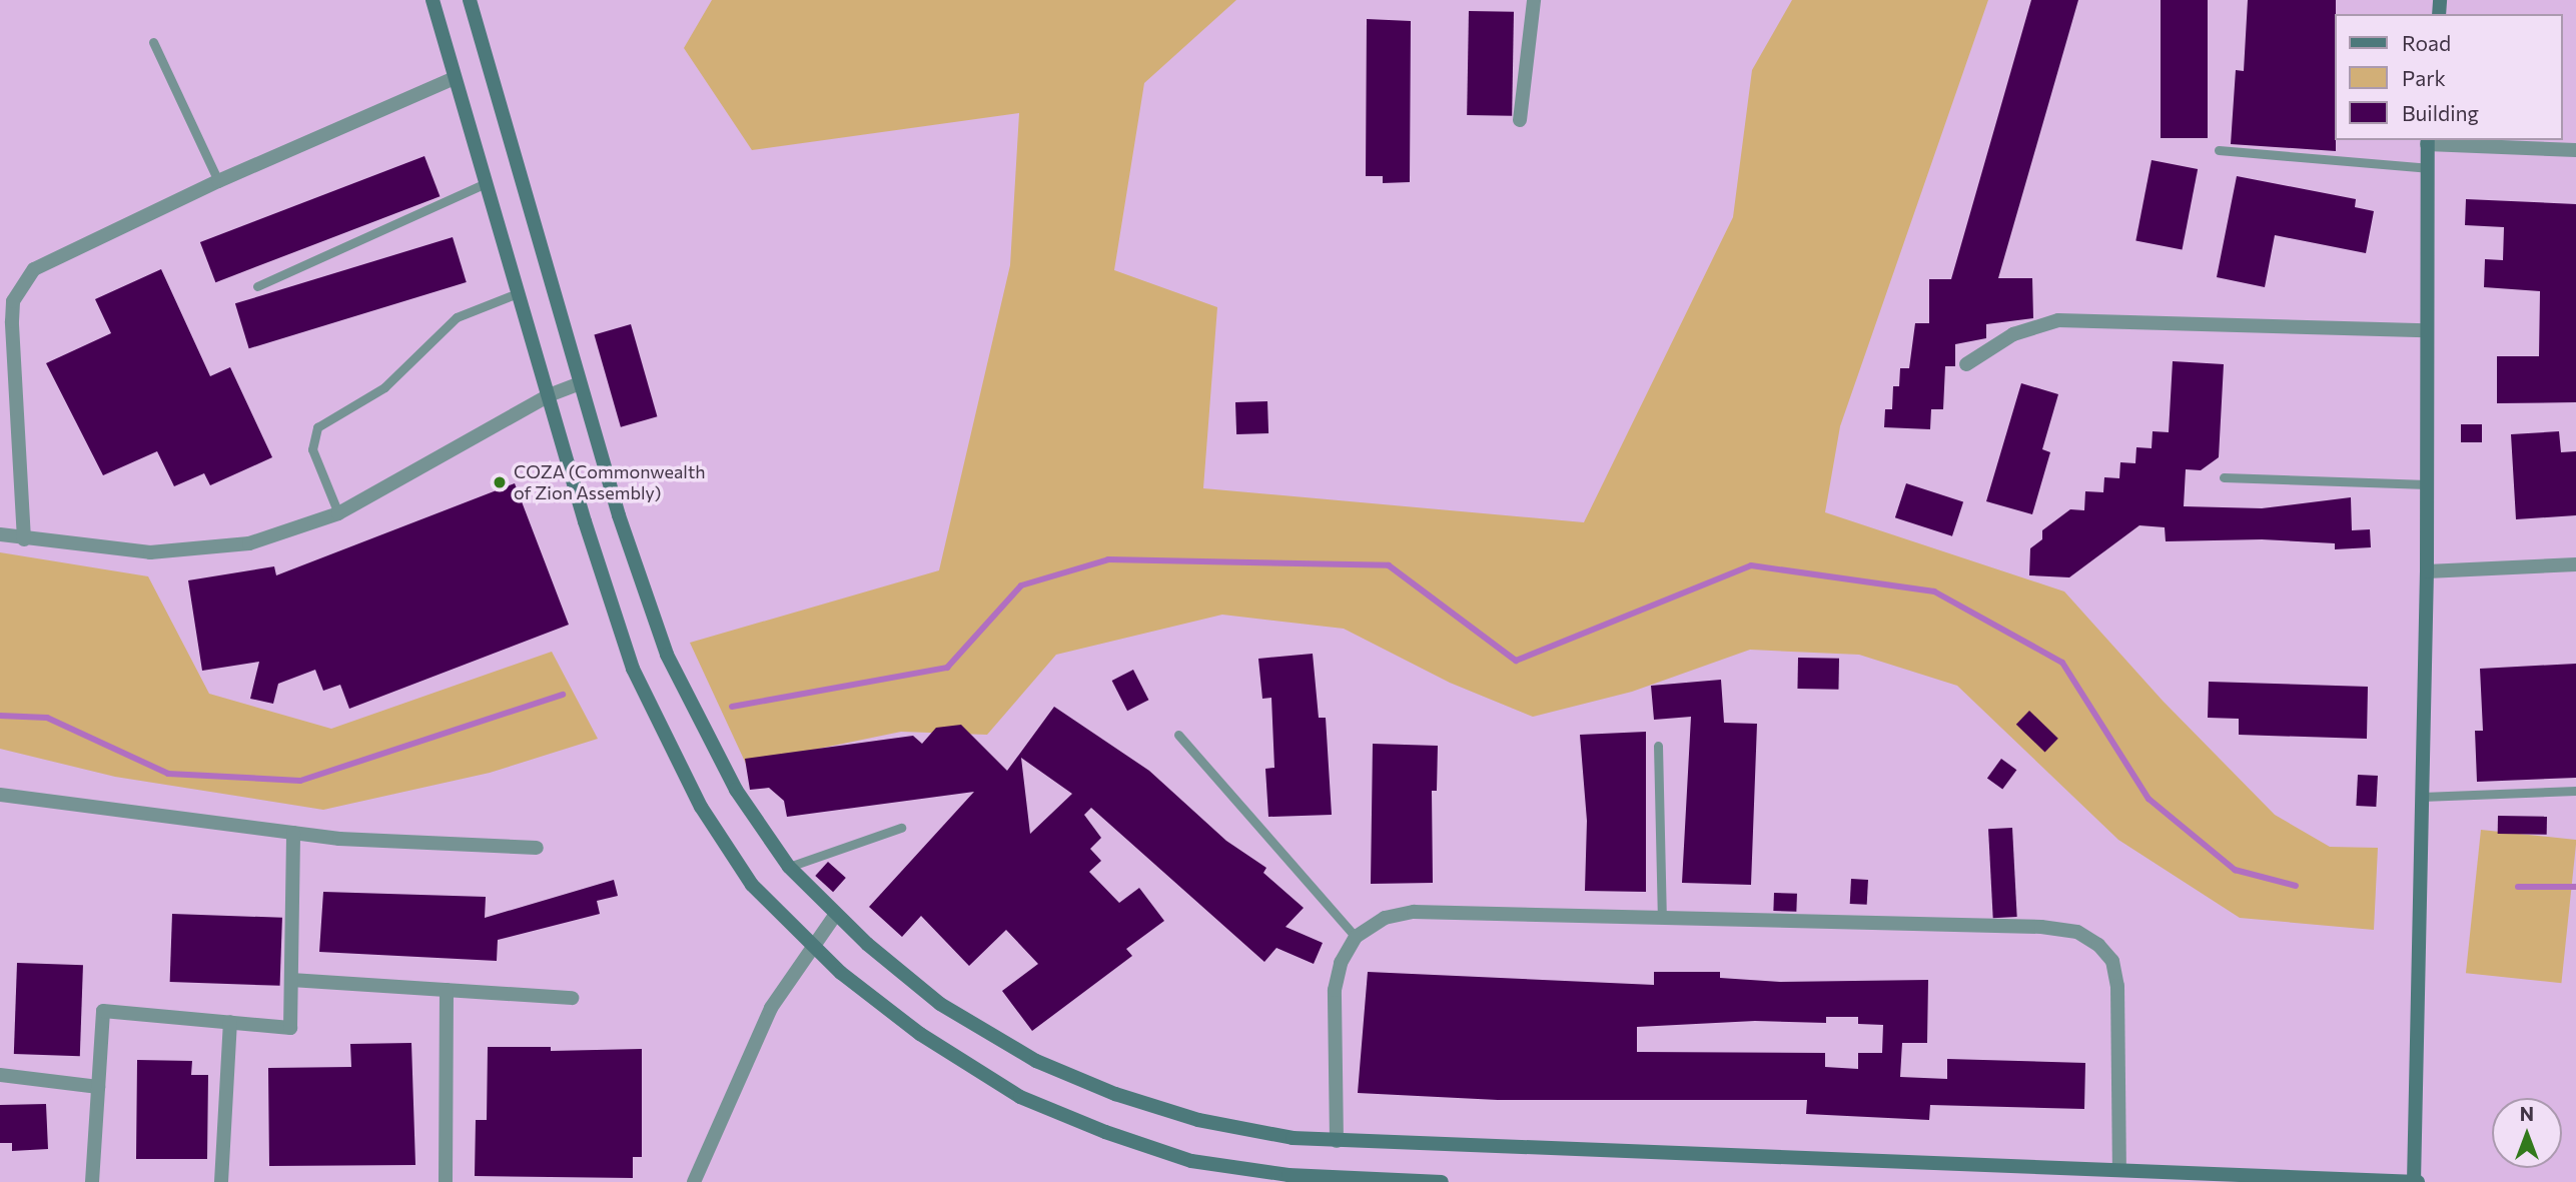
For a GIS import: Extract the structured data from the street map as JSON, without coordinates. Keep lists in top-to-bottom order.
{
  "places": ["COZA (Commonwealth of Zion Assembly)"],
  "legend": ["Road", "Park", "Building"],
  "north": "top"
}
